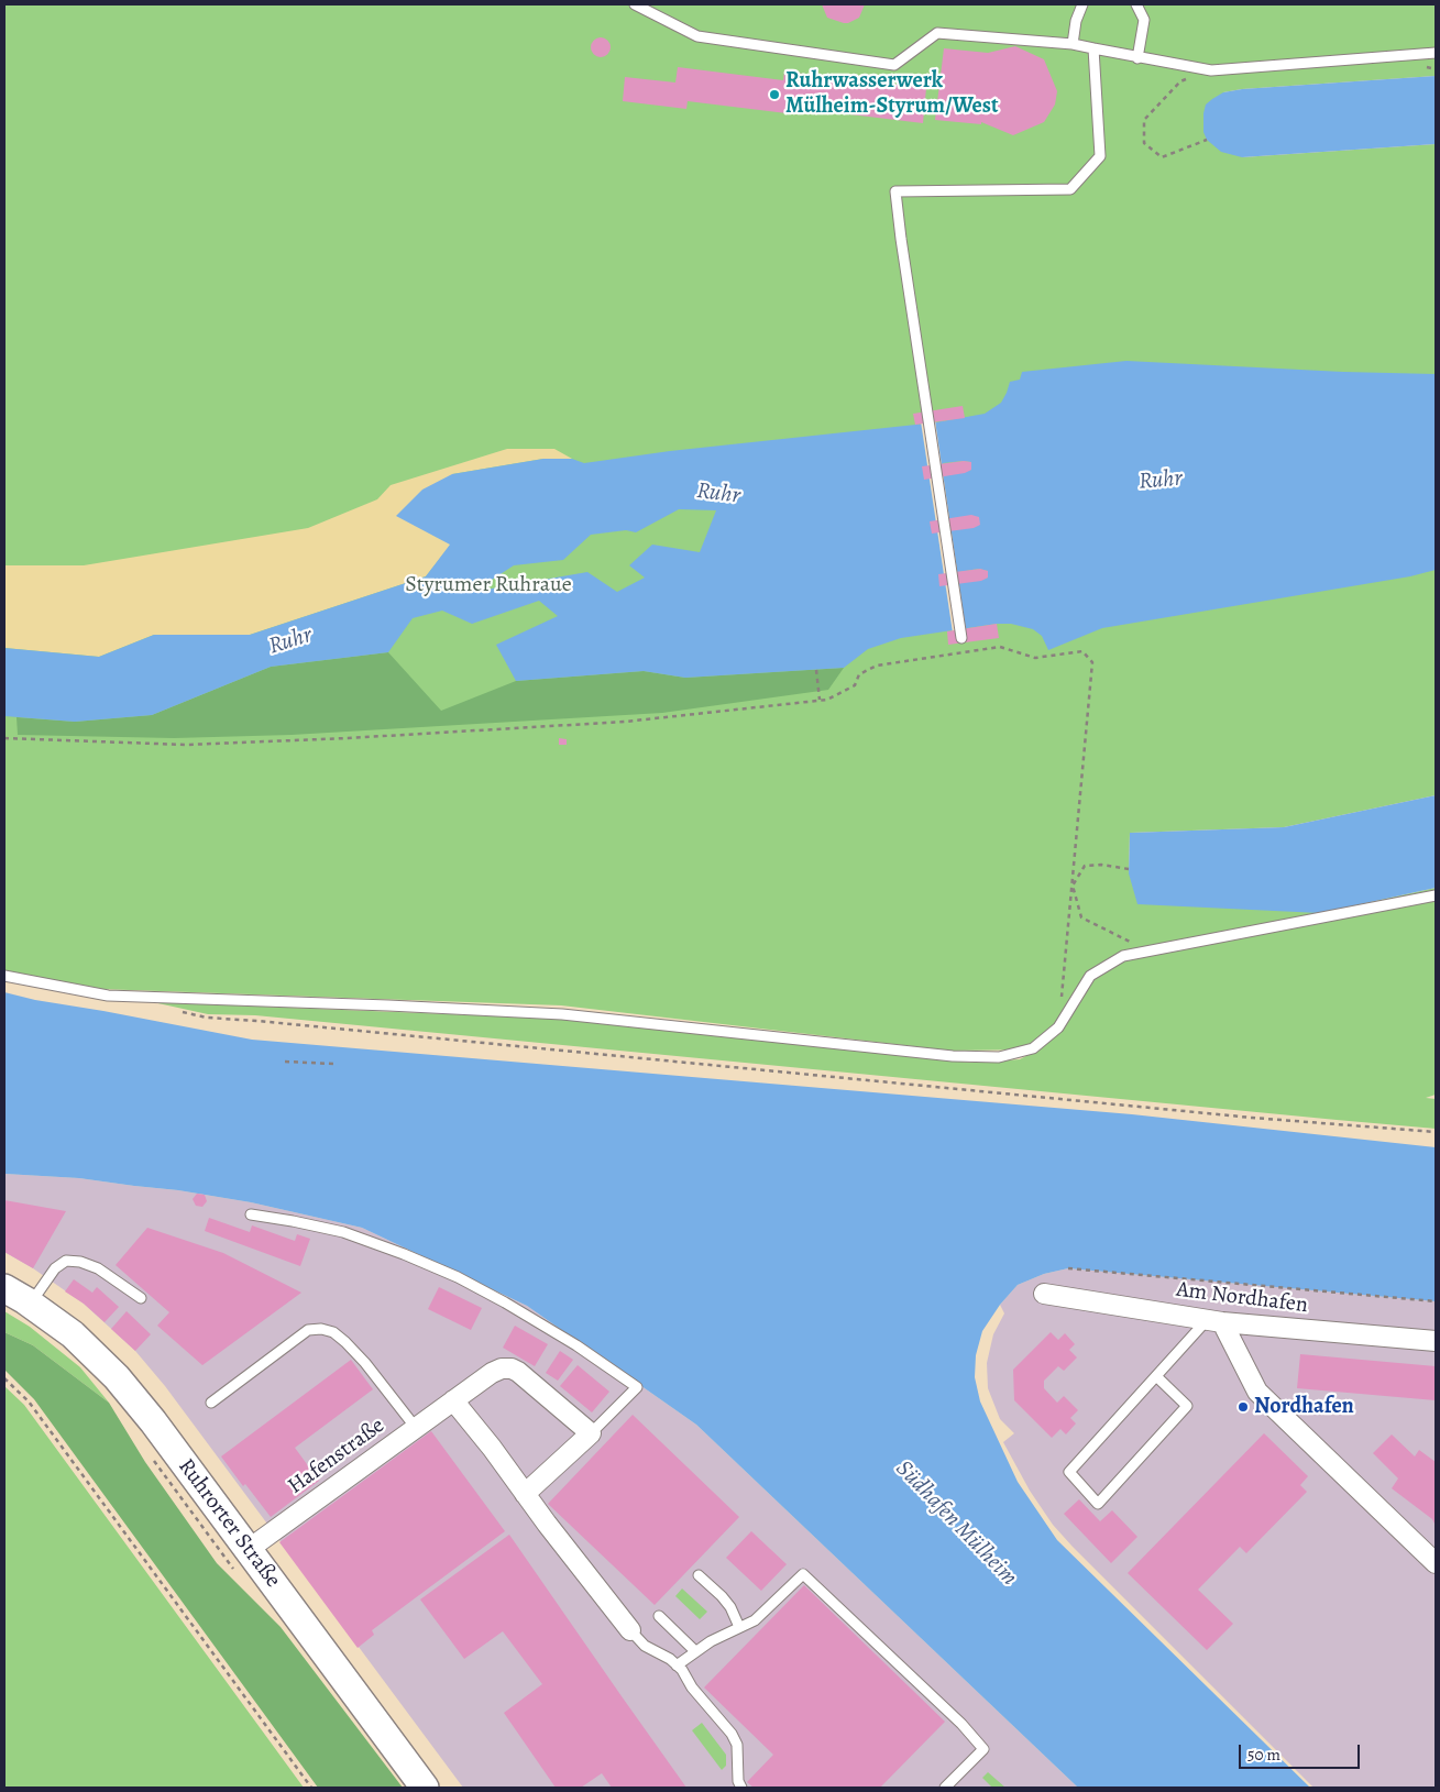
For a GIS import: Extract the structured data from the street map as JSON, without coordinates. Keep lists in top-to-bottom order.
{
  "streets": {
    "main road": ["Ruhrorter Straße"],
    "street": ["Am Nordhafen", "Hafenstraße"]
  },
  "crossings": [
    ["Hafenstraße", "Ruhrorter Straße"]
  ],
  "water": ["Ruhr", "Südhafen Mülheim"],
  "parks": ["Styrumer Ruhraue"],
  "places": ["Ruhrwasserwerk Mülheim-Styrum/West", "Nordhafen"],
  "scale_bar": "50 m"
}
